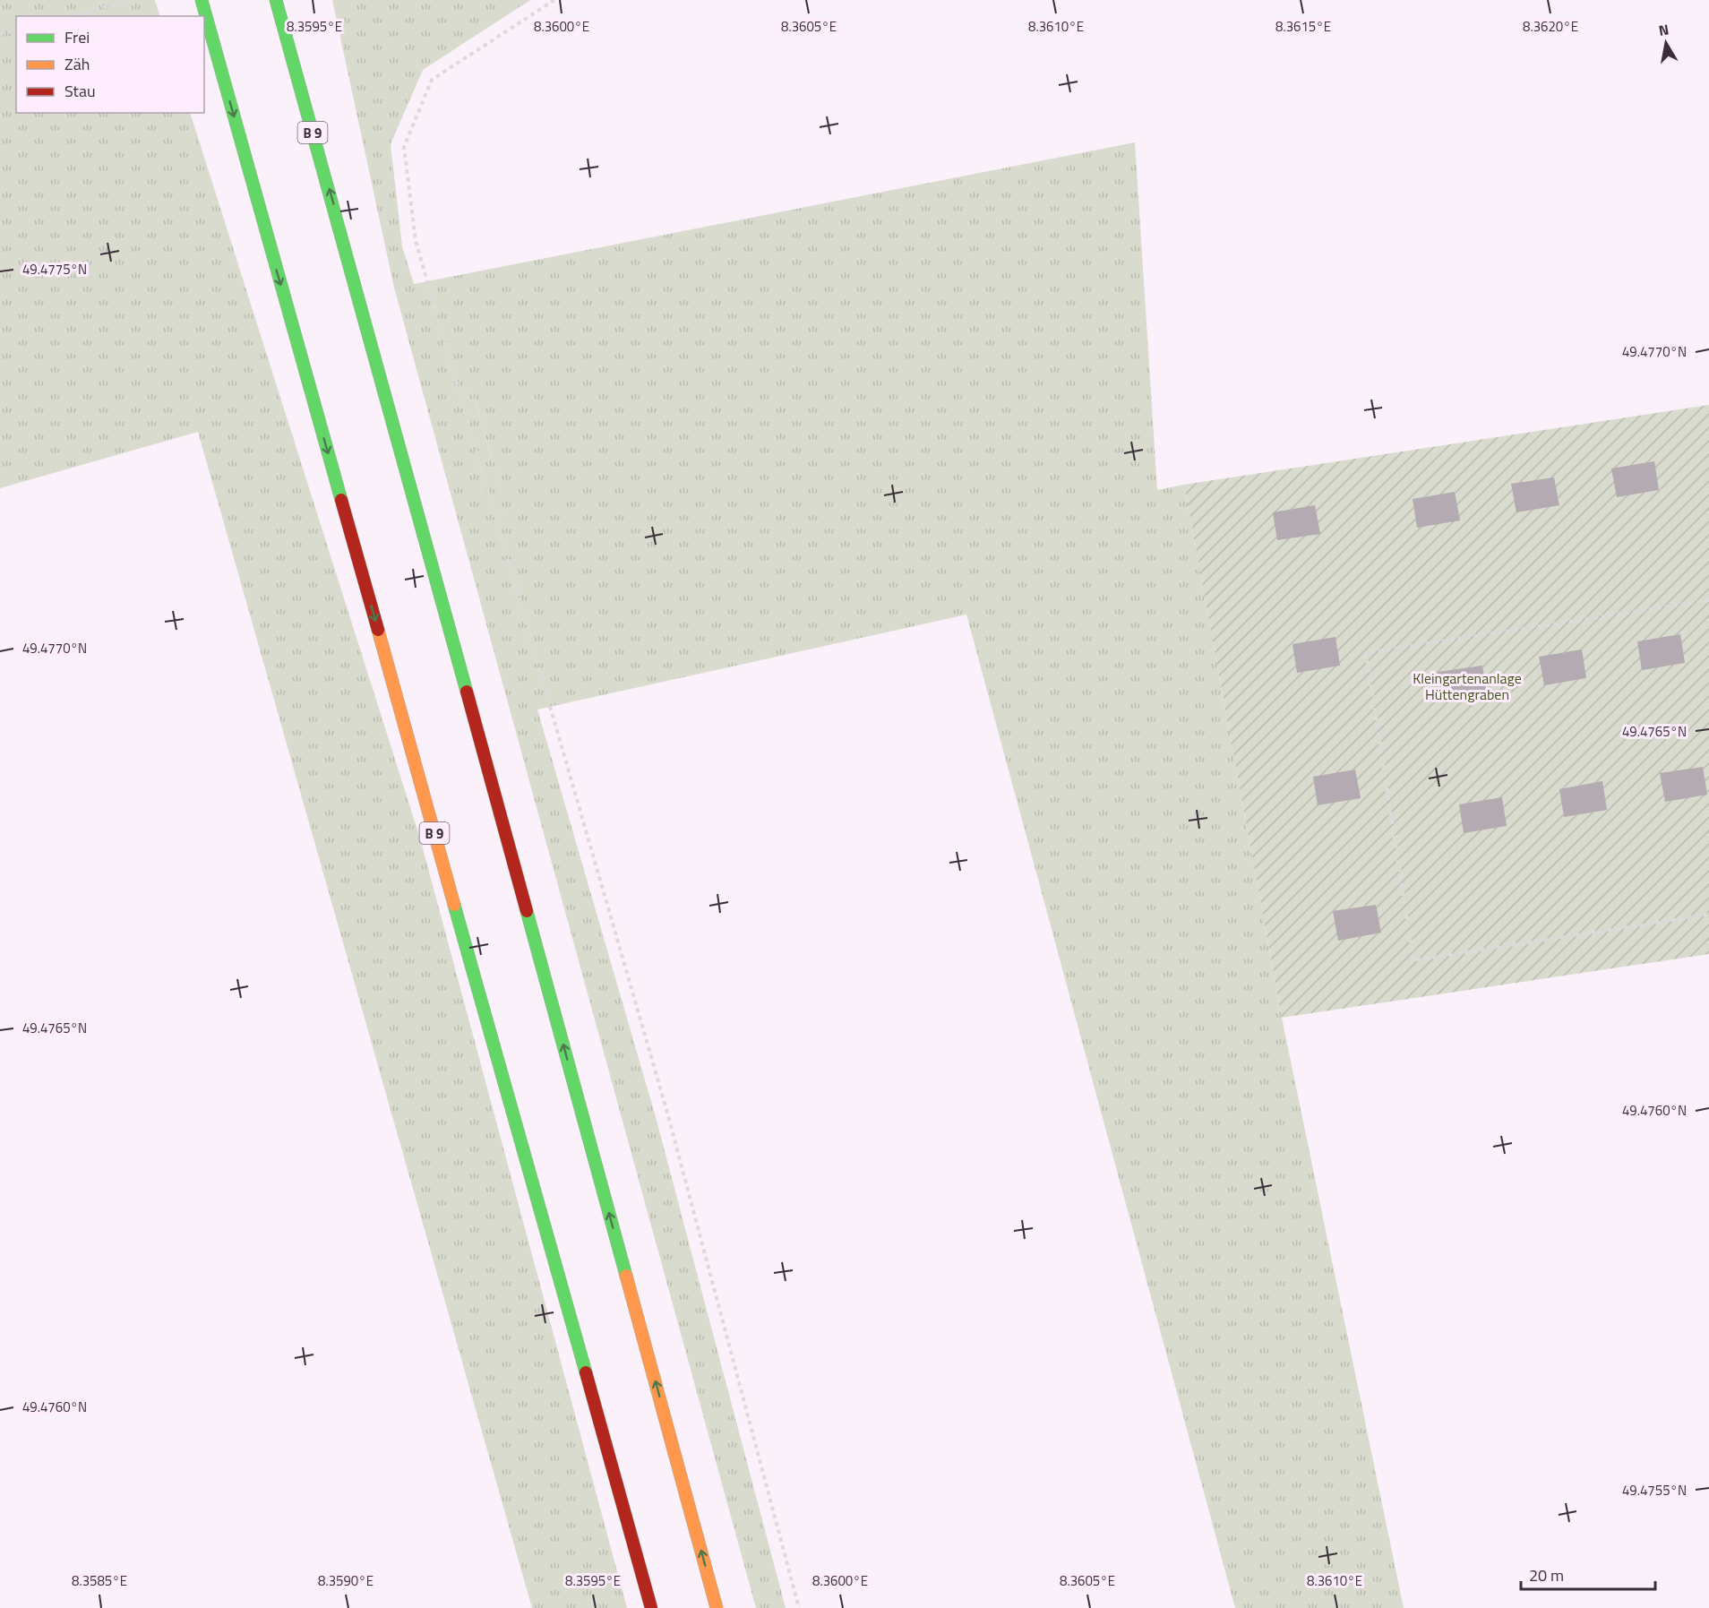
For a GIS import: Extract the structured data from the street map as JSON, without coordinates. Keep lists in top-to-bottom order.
{
  "streets": {
    "highway": ["B 9"]
  },
  "parks": ["Kleingartenanlage Hüttengraben"],
  "legend": ["Frei", "Zäh", "Stau"],
  "scale_bar": "20 m",
  "north": "top",
  "coordinates": [
    "8.3595°E",
    "8.3600°E",
    "8.3610°E",
    "8.3615°E",
    "8.3605°E",
    "8.3620°E",
    "49.4775°N",
    "49.4770°N",
    "49.4765°N",
    "49.4760°N",
    "49.4755°N",
    "8.3585°E",
    "8.3590°E"
  ]
}
